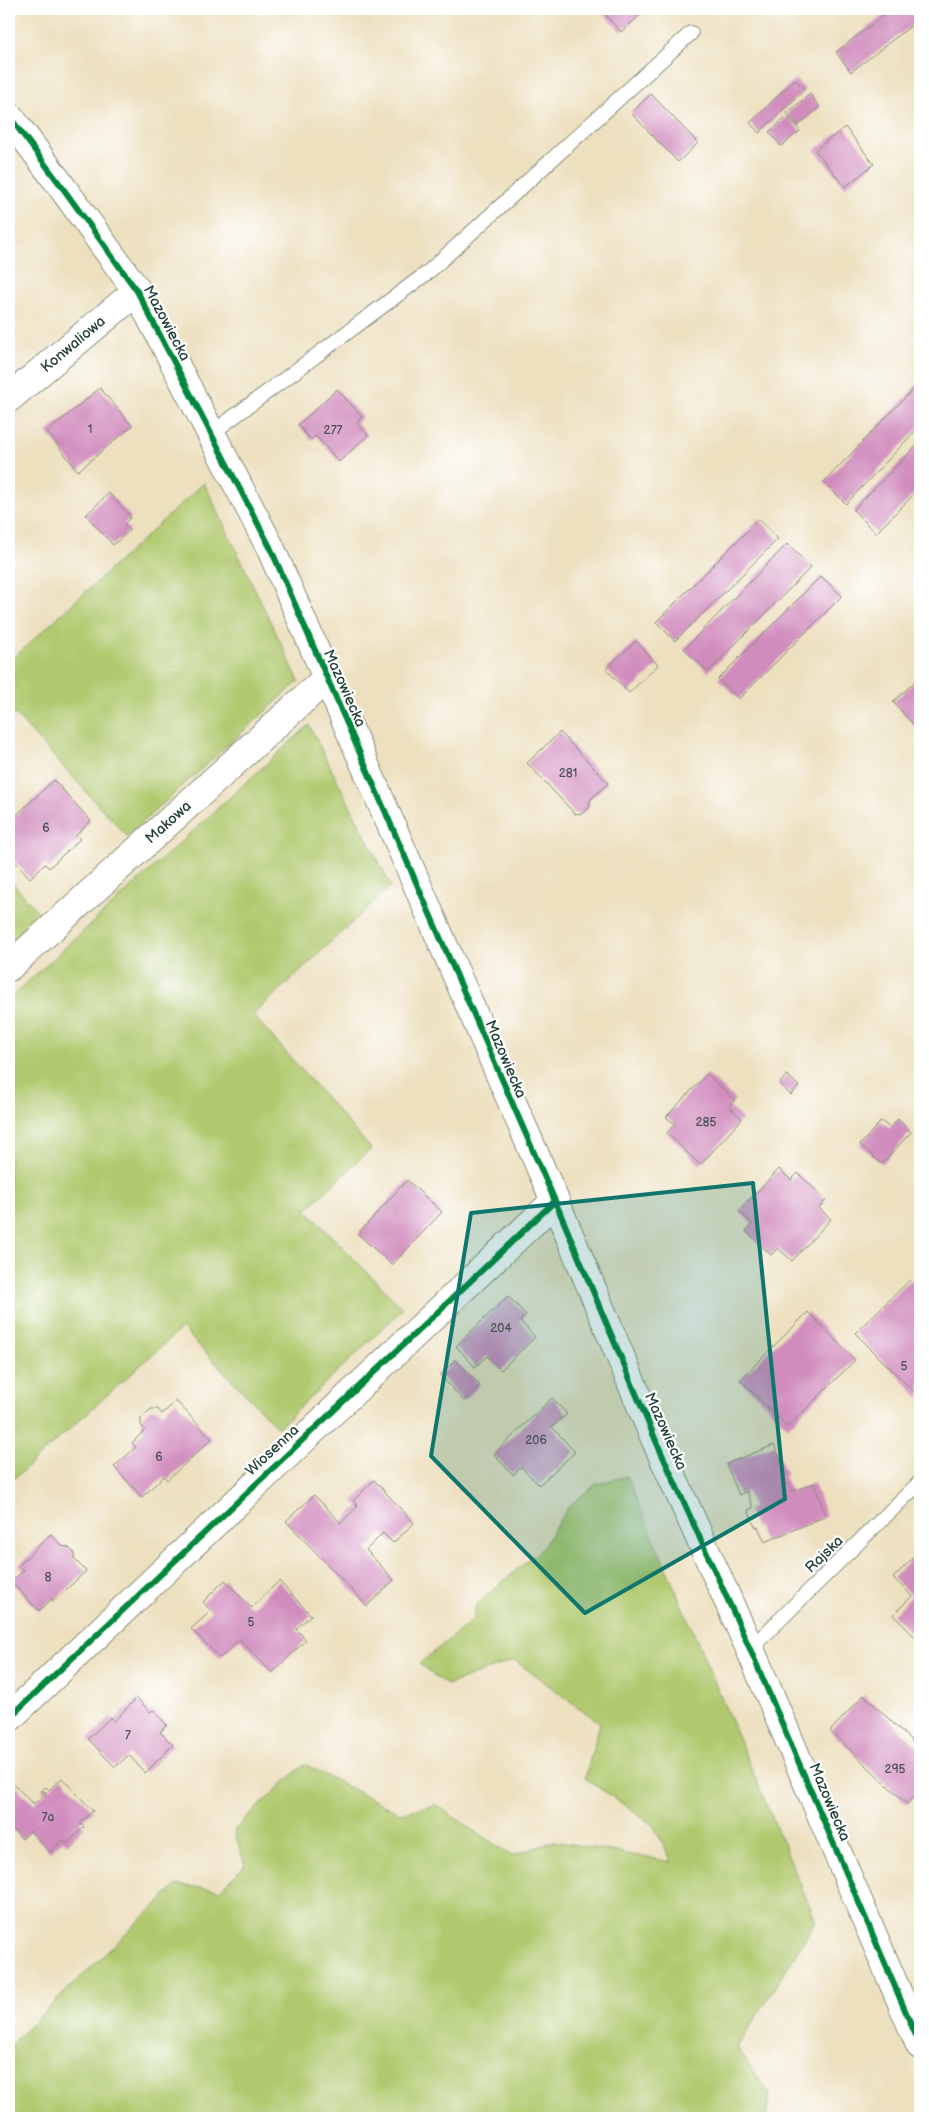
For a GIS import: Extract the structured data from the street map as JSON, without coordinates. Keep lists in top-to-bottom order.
{
  "streets": {
    "street": [
      "Mazowiecka",
      "Konwaliowa",
      "Makowa",
      "Wiosenna"
    ],
    "lane": ["Rajska"]
  },
  "crossings": [
    ["Mazowiecka", "Konwaliowa"],
    ["Mazowiecka", "Makowa"],
    ["Mazowiecka", "Wiosenna"],
    ["Mazowiecka", "Rajska"]
  ],
  "house_numbers": [
    "1",
    "277",
    "281",
    "6",
    "285",
    "204",
    "5",
    "206",
    "6",
    "8",
    "5",
    "7",
    "295",
    "7a"
  ]
}
